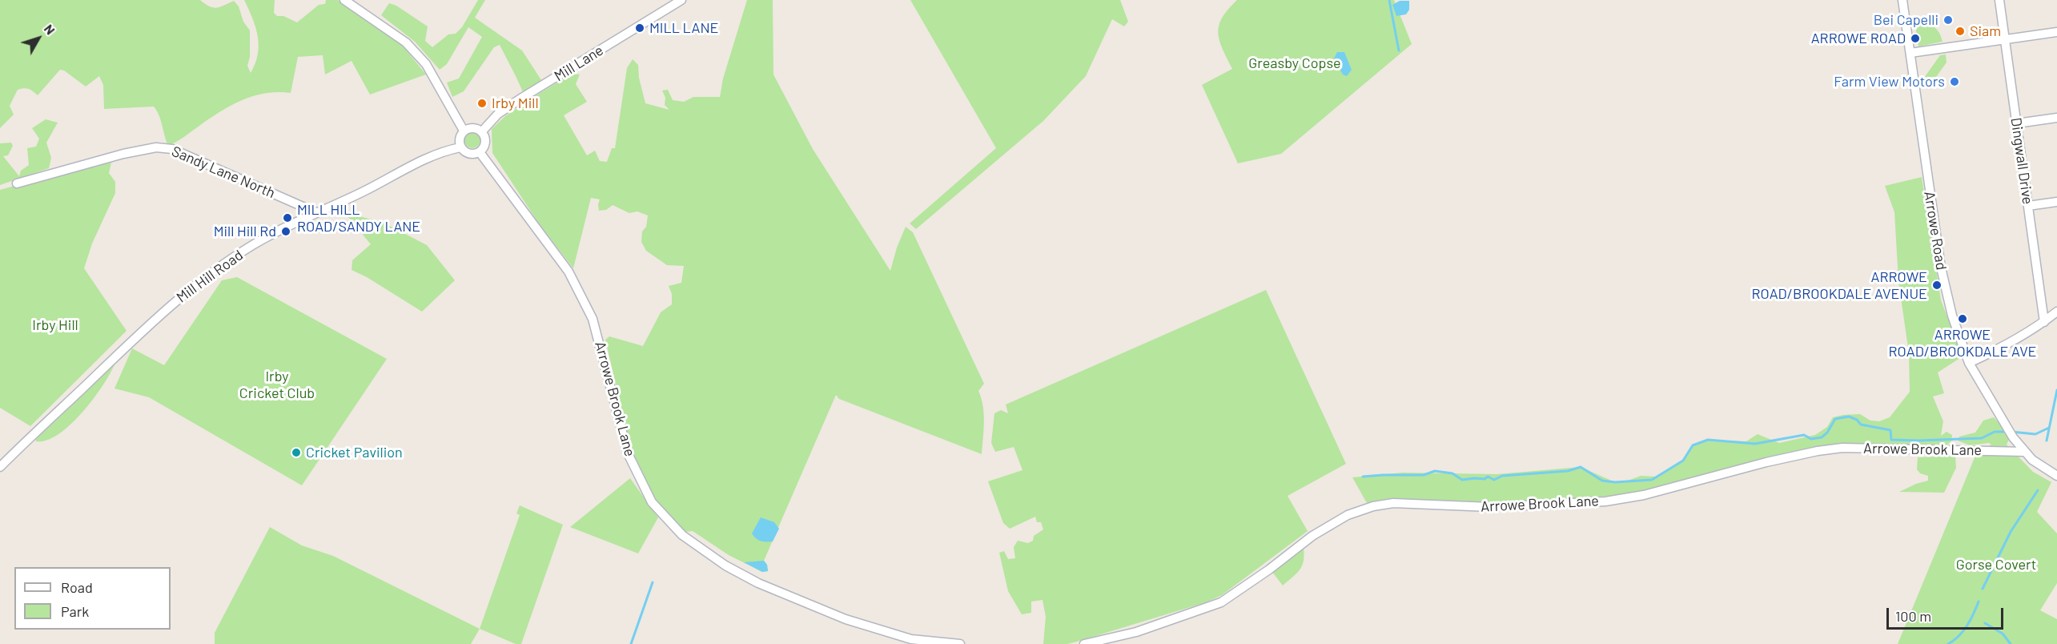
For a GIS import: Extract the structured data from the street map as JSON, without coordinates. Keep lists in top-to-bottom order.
{
  "streets": {
    "street": [
      "Mill Lane",
      "Dingwall Drive",
      "Sandy Lane North",
      "Arrowe Road",
      "Mill Hill Road",
      "Arrowe Brook Lane"
    ]
  },
  "crossings": [
    ["Mill Lane", "Mill Hill Road"],
    ["Mill Lane", "Arrowe Brook Lane"],
    ["Sandy Lane North", "Mill Hill Road"],
    ["Arrowe Road", "Arrowe Brook Lane"],
    ["Mill Hill Road", "Arrowe Brook Lane"]
  ],
  "parks": [
    "Greasby Copse",
    "Irby Hill",
    "Irby Cricket Club",
    "Gorse Covert"
  ],
  "places": [
    "Bei Capelli",
    "MILL LANE",
    "Siam",
    "ARROWE ROAD",
    "Farm View Motors",
    "Irby Mill",
    "MILL HILL ROAD/SANDY LANE",
    "Mill Hill Rd",
    "ARROWE ROAD/BROOKDALE AVENUE",
    "ARROWE ROAD/BROOKDALE AVE",
    "Cricket Pavilion"
  ],
  "legend": ["Road", "Park"],
  "scale_bar": "100 m",
  "north": "top right"
}
